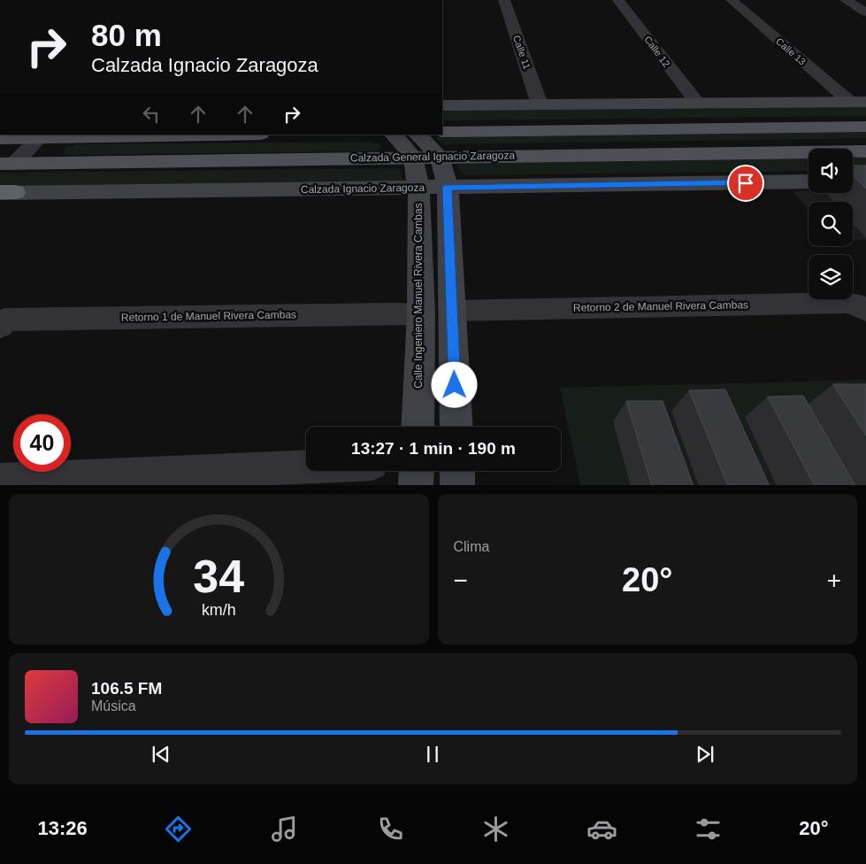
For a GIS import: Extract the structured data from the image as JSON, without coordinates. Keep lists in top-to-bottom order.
{
  "streets": {
    "main road": ["Calzada General Ignacio Zaragoza", "Calzada Ignacio Zaragoza", "Calle Ingeniero Manuel Rivera Cambas"],
    "street": [
      "Calle 12",
      "Calle 13",
      "Calle 11",
      "Retorno 2 de Manuel Rivera Cambas",
      "Retorno 1 de Manuel Rivera Cambas"
    ]
  },
  "crossings": [
    ["Calzada General Ignacio Zaragoza", "Calle Ingeniero Manuel Rivera Cambas"],
    ["Calzada Ignacio Zaragoza", "Calle Ingeniero Manuel Rivera Cambas"],
    ["Calle Ingeniero Manuel Rivera Cambas", "Retorno 1 de Manuel Rivera Cambas"]
  ],
  "page": {
    "turn": ["80 m", "Calzada Ignacio Zaragoza"],
    "limit": "40",
    "trip": "13:27 · 1 min · 190 m",
    "tile": "Clima",
    "heat": ["−", "20°", "+"],
    "song": ["106.5 FM", "Música"],
    "tabs": ["13:26", "20°"],
    "gauge": ["34", "km/h"]
  }
}
